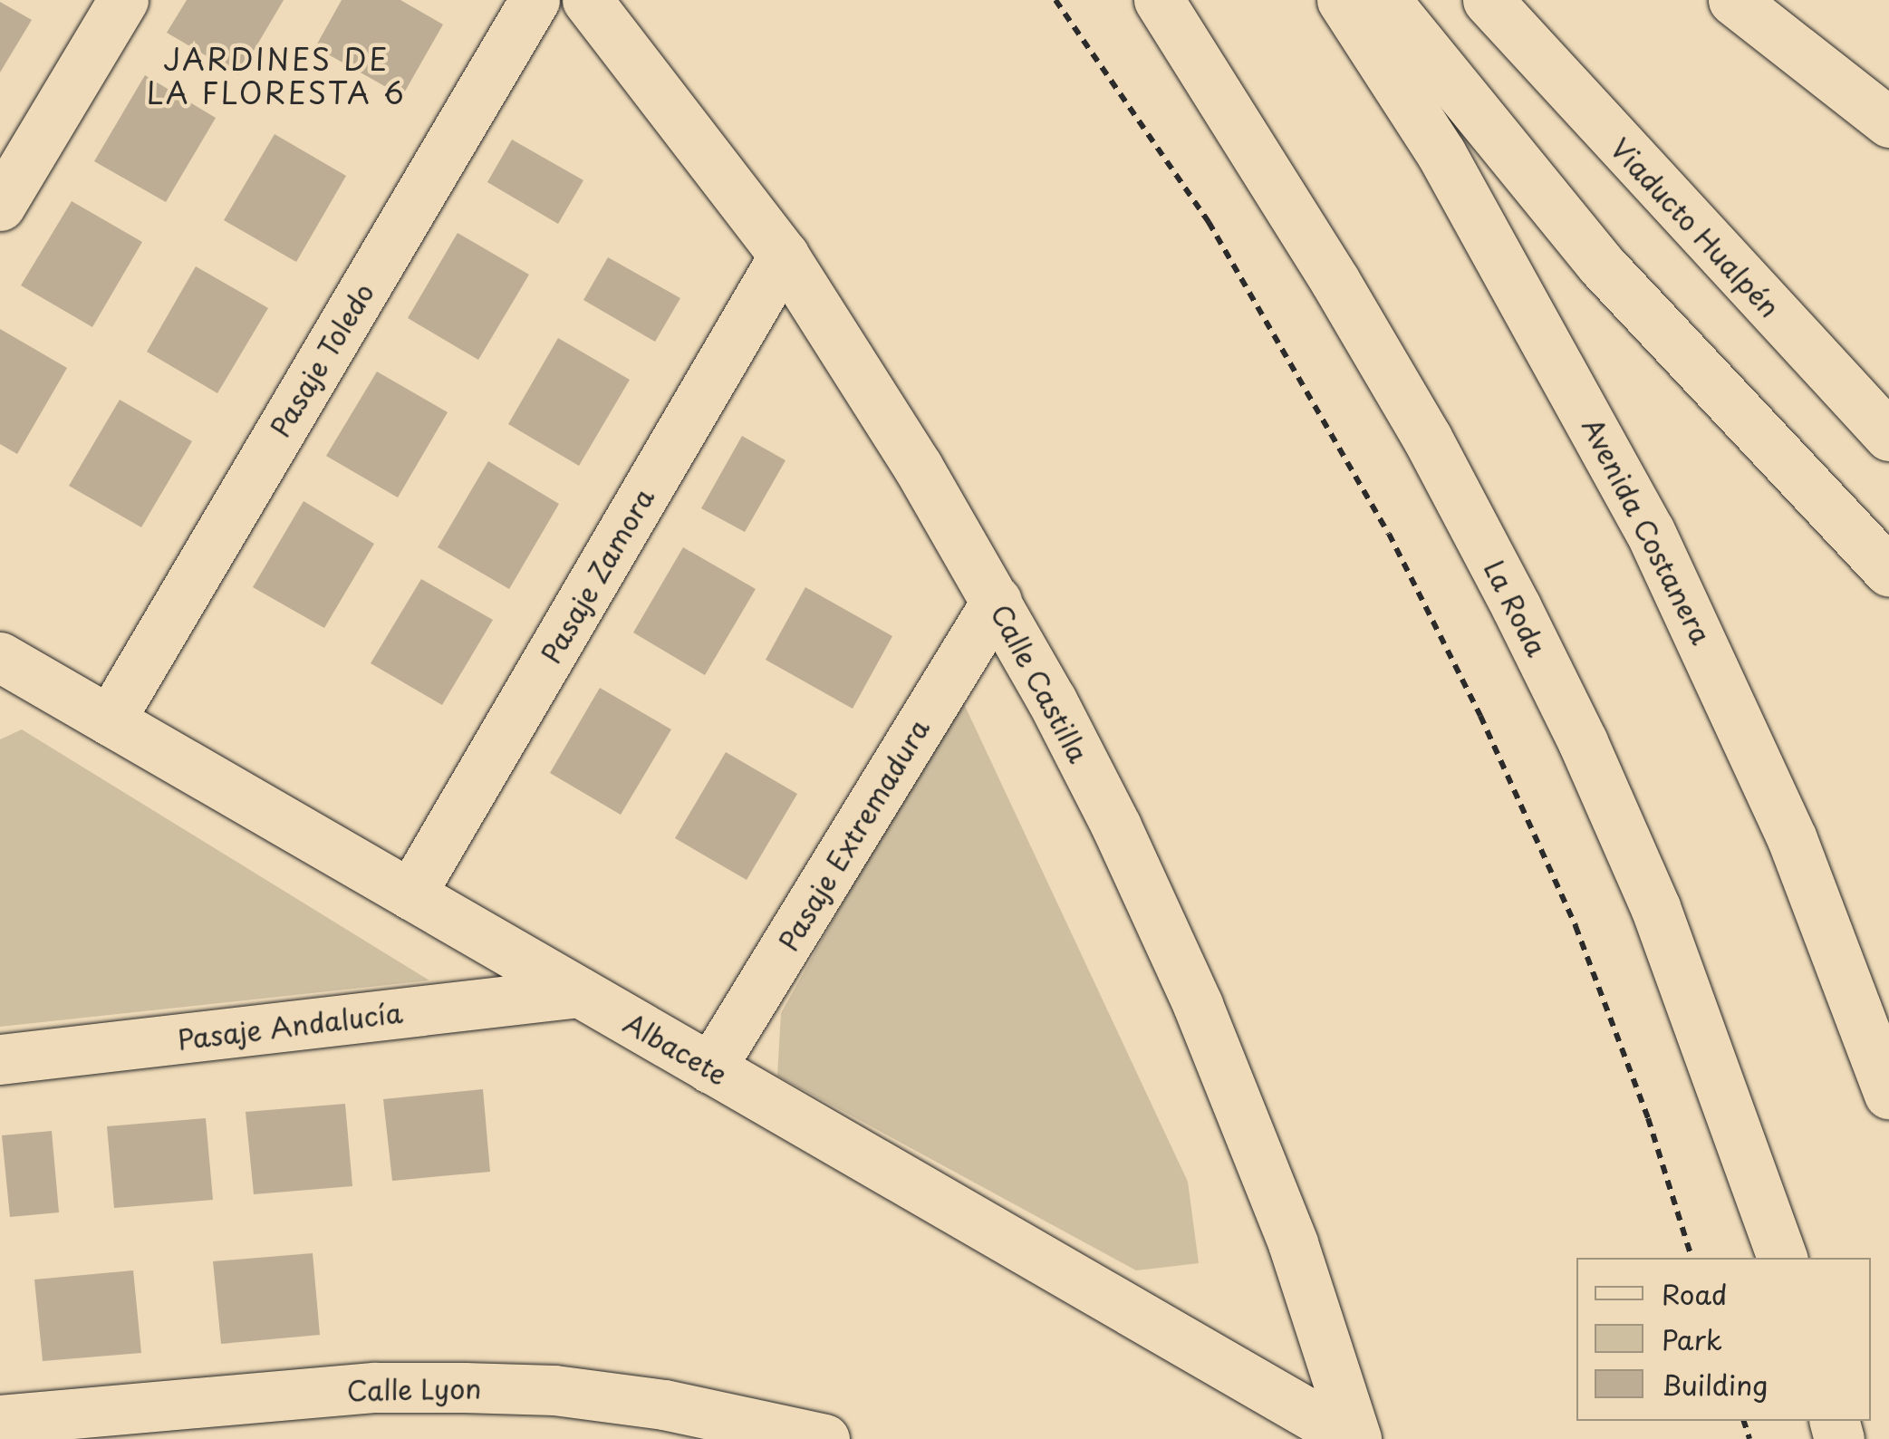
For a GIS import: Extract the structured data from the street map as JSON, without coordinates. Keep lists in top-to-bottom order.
{
  "streets": {
    "main road": [
      "Viaducto Hualpén",
      "Pasaje Toledo",
      "Avenida Costanera",
      "Pasaje Zamora",
      "La Roda",
      "Calle Castilla",
      "Pasaje Extremadura",
      "Pasaje Andalucía",
      "Albacete",
      "Calle Lyon"
    ]
  },
  "crossings": [
    ["Pasaje Toledo", "Albacete"],
    ["Pasaje Zamora", "Calle Castilla"],
    ["Pasaje Zamora", "Albacete"],
    ["Calle Castilla", "Pasaje Extremadura"],
    ["Calle Castilla", "Albacete"],
    ["Pasaje Extremadura", "Albacete"],
    ["Pasaje Andalucía", "Albacete"]
  ],
  "districts": ["JARDINES DE LA FLORESTA 6"],
  "legend": ["Road", "Park", "Building"]
}
